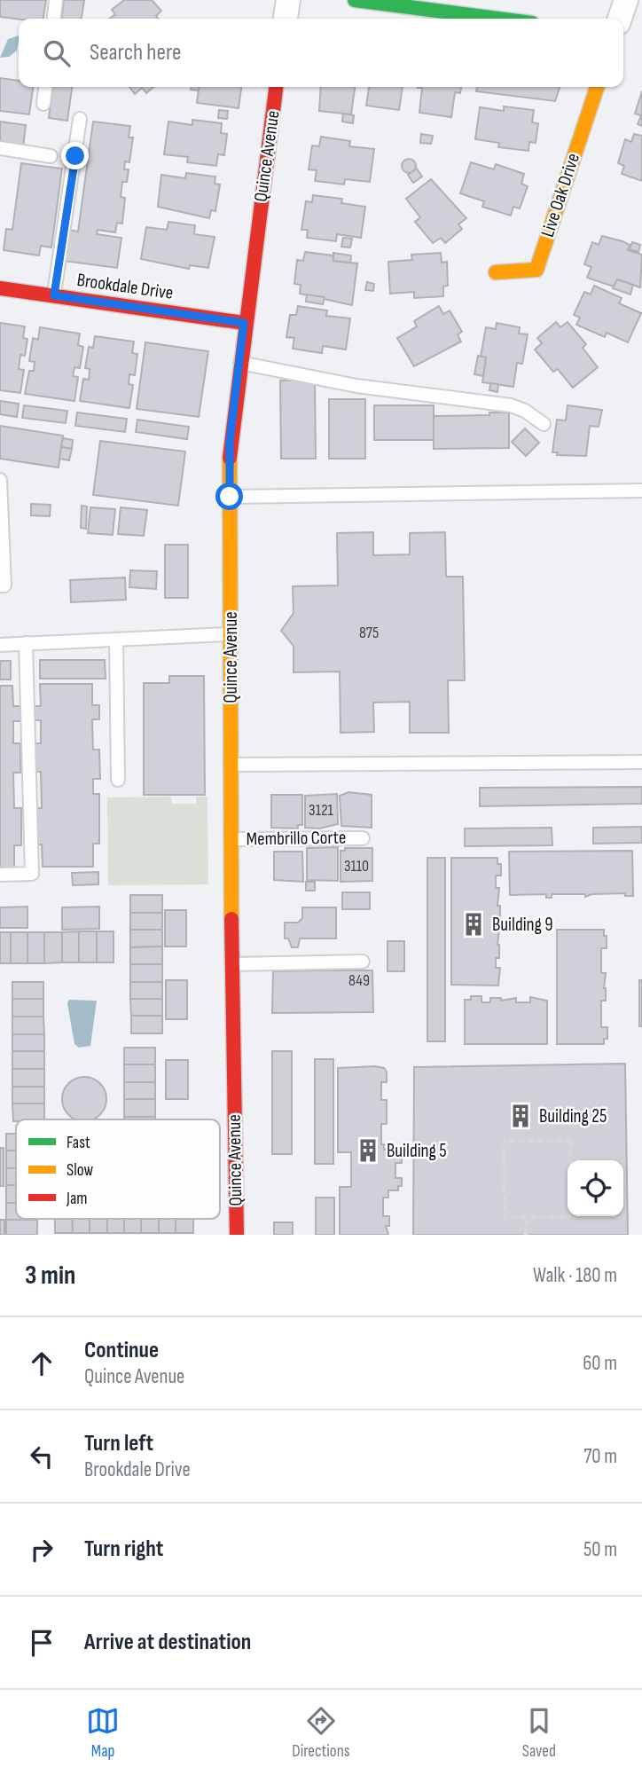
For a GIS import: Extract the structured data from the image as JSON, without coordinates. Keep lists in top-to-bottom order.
{
  "streets": {
    "street": ["Quince Avenue", "Live Oak Drive", "Brookdale Drive"],
    "lane": ["Membrillo Corte"]
  },
  "crossings": [
    ["Quince Avenue", "Brookdale Drive"],
    ["Quince Avenue", "Membrillo Corte"]
  ],
  "places": {
    "building": ["Building 9", "Building 25", "Building 5"]
  },
  "house_numbers": [
    "875",
    "3121",
    "3110",
    "849"
  ],
  "legend": ["Fast", "Slow", "Jam"],
  "page": {
    "search": "Search here",
    "heading": ["3 min", "Walk · 180 m"],
    "list": [
      ["Continue", "Quince Avenue", "60 m"],
      ["Turn left", "Brookdale Drive", "70 m"],
      ["Turn right", "50 m"],
      "Arrive at destination"
    ],
    "nav": ["Map", "Directions", "Saved"]
  }
}
